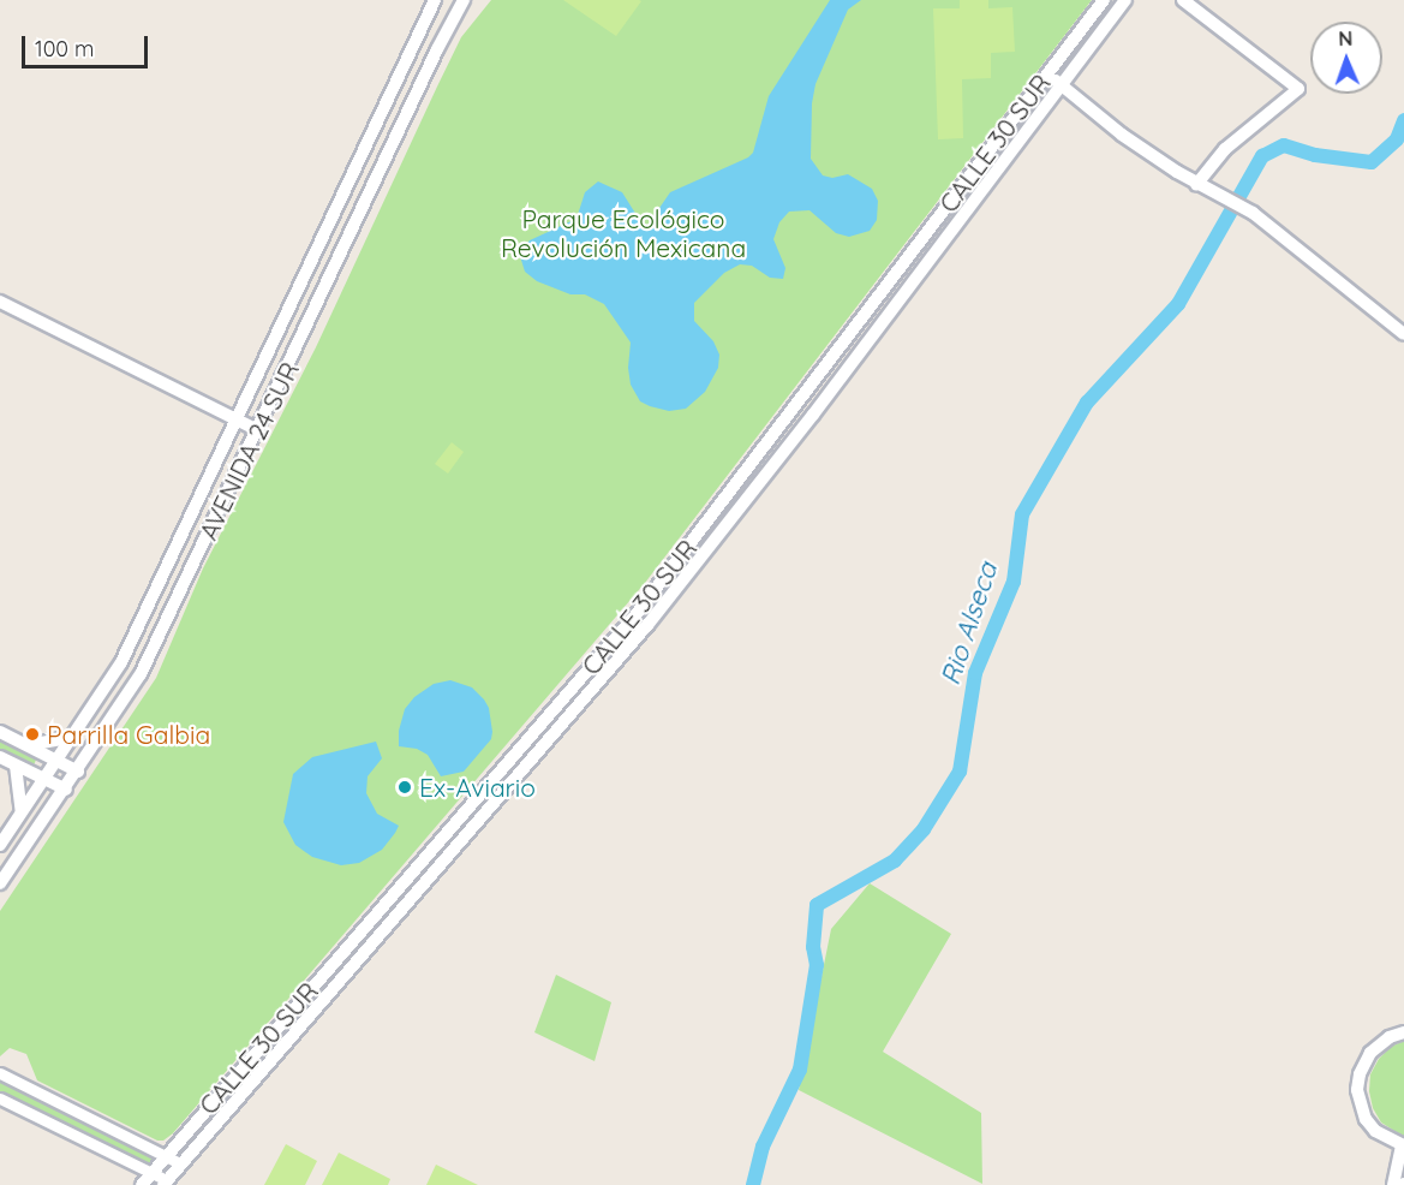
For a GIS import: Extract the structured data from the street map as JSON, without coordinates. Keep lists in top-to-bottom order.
{
  "streets": {
    "main road": ["CALLE 30 SUR", "AVENIDA 24 SUR"]
  },
  "water": ["Rio Alseca"],
  "parks": ["Parque Ecológico Revolución Mexicana"],
  "places": ["Parrilla Galbia", "Ex-Aviario"],
  "scale_bar": "100 m",
  "north": "top"
}
